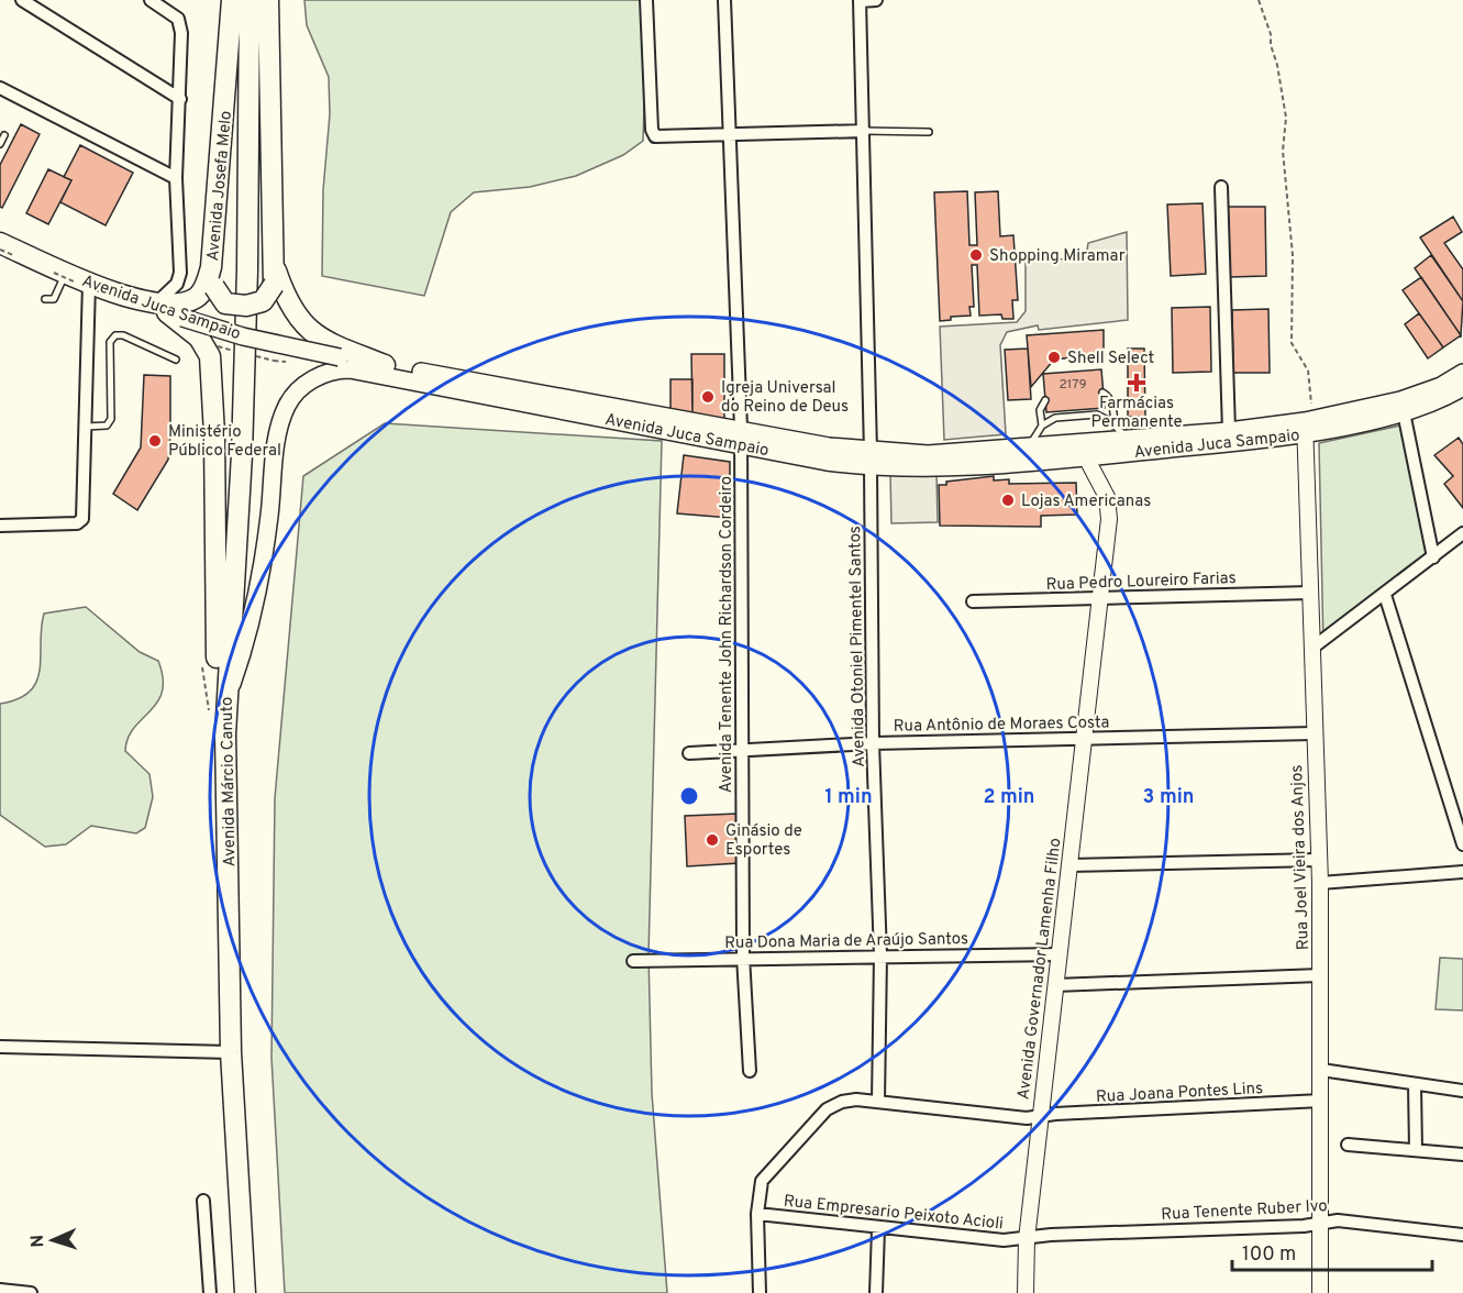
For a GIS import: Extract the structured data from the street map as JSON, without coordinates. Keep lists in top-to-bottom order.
{
  "streets": {
    "main road": ["Avenida Josefa Melo", "Avenida Juca Sampaio", "Avenida Márcio Canuto"],
    "street": [
      "Rua Pedro Loureiro Farias",
      "Avenida Tenente John Richardson Cordeiro",
      "Avenida Otoniel Pimentel Santos",
      "Rua Antônio de Moraes Costa",
      "Rua Joel Vieira dos Anjos",
      "Rua Dona Maria de Araújo Santos",
      "Avenida Governador Lamenha Filho",
      "Rua Joana Pontes Lins",
      "Rua Tenente Ruber Ivo",
      "Rua Empresario Peixoto Acioli"
    ]
  },
  "crossings": [
    ["Avenida Josefa Melo", "Avenida Juca Sampaio"],
    ["Avenida Josefa Melo", "Avenida Márcio Canuto"],
    ["Avenida Juca Sampaio", "Avenida Tenente John Richardson Cordeiro"],
    ["Avenida Juca Sampaio", "Avenida Otoniel Pimentel Santos"],
    ["Avenida Juca Sampaio", "Avenida Márcio Canuto"],
    ["Avenida Juca Sampaio", "Rua Joel Vieira dos Anjos"],
    ["Avenida Juca Sampaio", "Avenida Governador Lamenha Filho"],
    ["Rua Pedro Loureiro Farias", "Rua Joel Vieira dos Anjos"],
    ["Rua Pedro Loureiro Farias", "Avenida Governador Lamenha Filho"],
    ["Avenida Tenente John Richardson Cordeiro", "Rua Antônio de Moraes Costa"],
    ["Avenida Tenente John Richardson Cordeiro", "Rua Dona Maria de Araújo Santos"],
    ["Avenida Otoniel Pimentel Santos", "Rua Antônio de Moraes Costa"],
    ["Avenida Otoniel Pimentel Santos", "Rua Dona Maria de Araújo Santos"],
    ["Avenida Otoniel Pimentel Santos", "Rua Joana Pontes Lins"],
    ["Rua Antônio de Moraes Costa", "Rua Joel Vieira dos Anjos"],
    ["Rua Antônio de Moraes Costa", "Avenida Governador Lamenha Filho"],
    ["Rua Joel Vieira dos Anjos", "Rua Joana Pontes Lins"],
    ["Rua Joel Vieira dos Anjos", "Rua Tenente Ruber Ivo"],
    ["Rua Dona Maria de Araújo Santos", "Avenida Governador Lamenha Filho"],
    ["Avenida Governador Lamenha Filho", "Rua Joana Pontes Lins"],
    ["Avenida Governador Lamenha Filho", "Rua Tenente Ruber Ivo"],
    ["Avenida Governador Lamenha Filho", "Rua Empresario Peixoto Acioli"],
    ["Rua Joana Pontes Lins", "Rua Empresario Peixoto Acioli"],
    ["Rua Tenente Ruber Ivo", "Rua Empresario Peixoto Acioli"]
  ],
  "places": {
    "other": [
      "Shopping Miramar",
      "Shell Select",
      "Igreja Universal do Reino de Deus",
      "Ministério Público Federal",
      "Lojas Americanas",
      "Ginásio de Esportes"
    ],
    "health": ["Farmácias Permanente"]
  },
  "house_numbers": ["2179"],
  "scale_bar": "100 m",
  "north": "left",
  "rings": ["1 min", "2 min", "3 min"]
}
